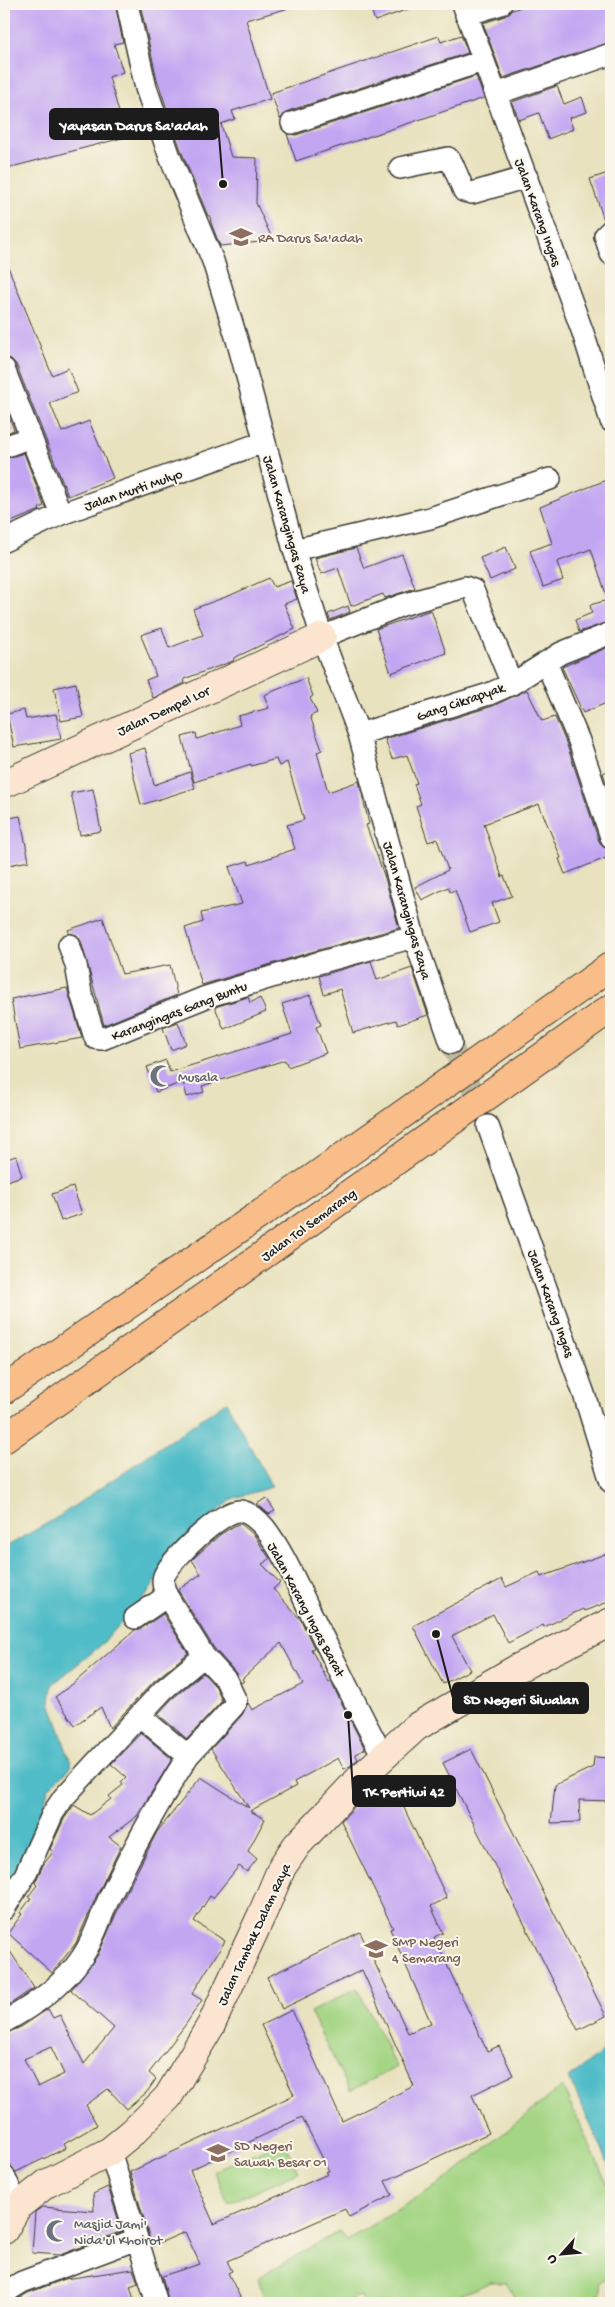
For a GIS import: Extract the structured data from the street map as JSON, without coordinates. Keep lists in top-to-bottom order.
{
  "streets": {
    "highway": ["Jalan Tol Semarang"],
    "street": [
      "Jalan Karang Ingas",
      "Jalan Murti Mulyo",
      "Jalan Karangingas Raya",
      "Gang Cikrapyak",
      "Jalan Dempel Lor",
      "Karangingas Gang Buntu",
      "Jalan Karang Ingas Barat",
      "Jalan Tambak Dalam Raya"
    ]
  },
  "crossings": [
    ["Jalan Murti Mulyo", "Jalan Karangingas Raya"],
    ["Jalan Karangingas Raya", "Gang Cikrapyak"],
    ["Jalan Karangingas Raya", "Jalan Dempel Lor"],
    ["Jalan Karangingas Raya", "Karangingas Gang Buntu"],
    ["Jalan Karang Ingas Barat", "Jalan Tambak Dalam Raya"]
  ],
  "places": {
    "other": ["Yayasan Darus Sa'adah", "SD Negeri Siwalan", "TK Pertiwi 42"],
    "school or university": ["RA Darus Sa'adah", "SMP Negeri 4 Semarang", "SD Negeri Sawah Besar 01"],
    "mosque": ["Musala", "Masjid Jami' Nida'ul Khoirot"]
  },
  "north": "bottom left"
}
